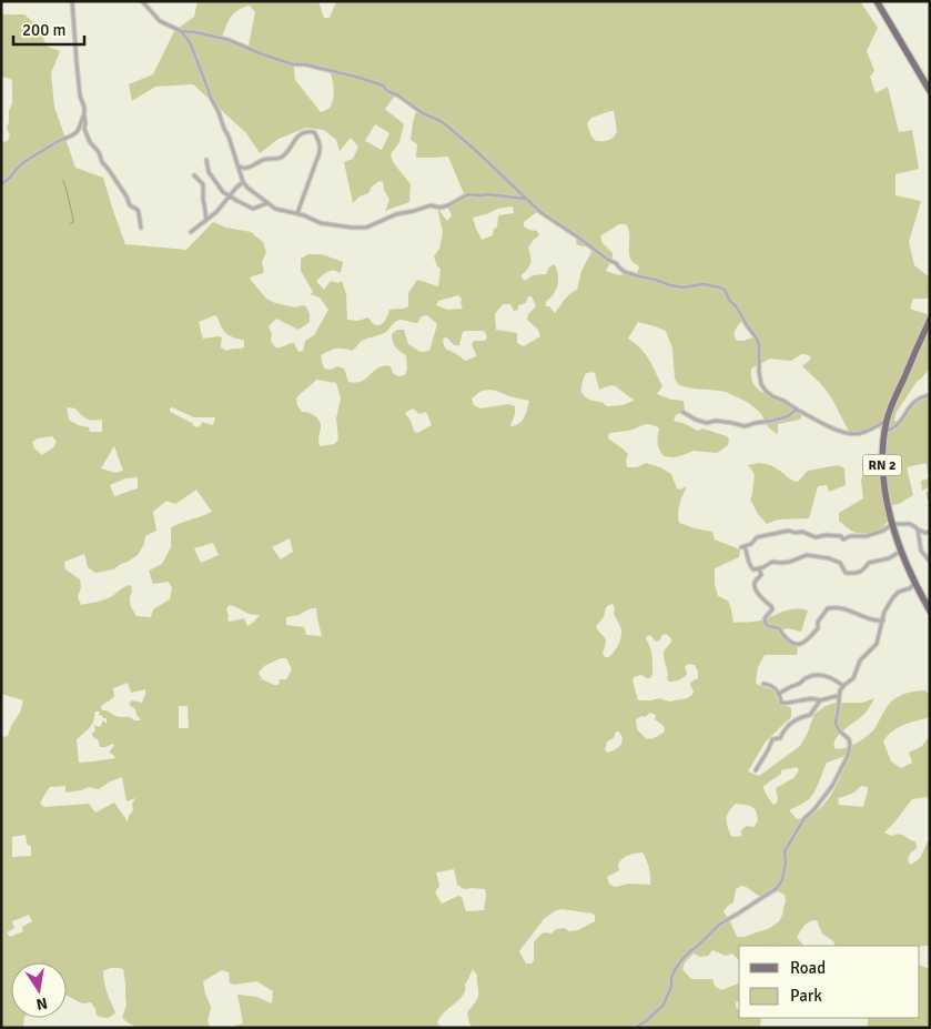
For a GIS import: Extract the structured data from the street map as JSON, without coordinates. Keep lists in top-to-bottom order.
{
  "streets": {
    "main road": ["RN 2"]
  },
  "legend": ["Road", "Park"],
  "scale_bar": "200 m",
  "north": "bottom"
}
